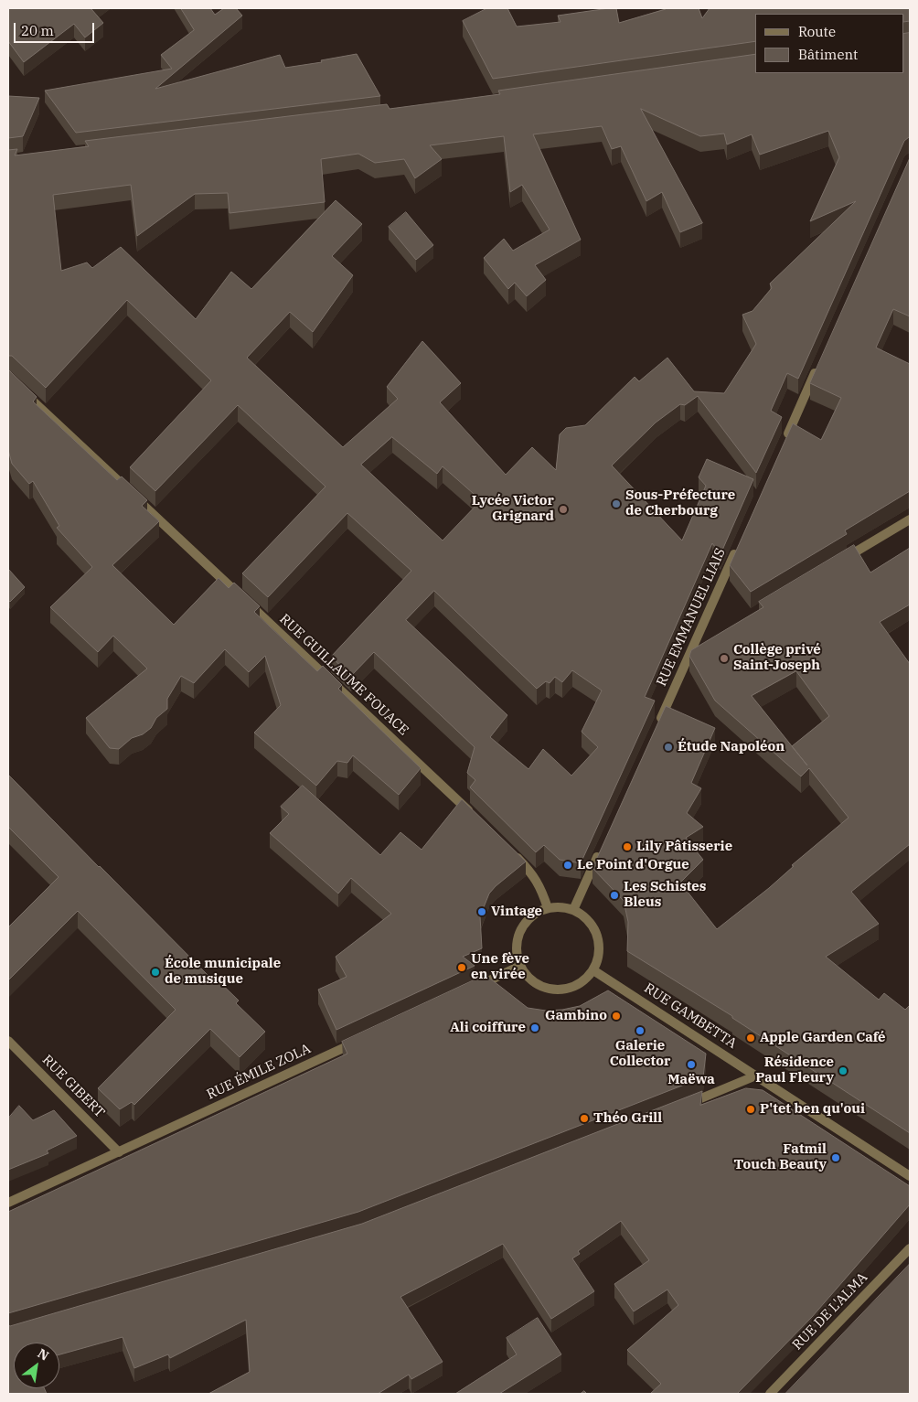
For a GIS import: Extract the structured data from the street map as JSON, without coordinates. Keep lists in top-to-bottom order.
{
  "streets": {
    "street": [
      "RUE EMMANUEL LIAIS",
      "RUE GUILLAUME FOUACE",
      "RUE GAMBETTA",
      "RUE ÉMILE ZOLA",
      "RUE GIBERT",
      "RUE DE L'ALMA"
    ]
  },
  "crossings": [
    ["RUE ÉMILE ZOLA", "RUE GIBERT"]
  ],
  "places": [
    "Sous-Préfecture de Cherbourg",
    "Lycée Victor Grignard",
    "Collège privé Saint-Joseph",
    "Étude Napoléon",
    "Lily Pâtisserie",
    "Le Point d'Orgue",
    "Les Schistes Bleus",
    "Vintage",
    "Une fève en virée",
    "École municipale de musique",
    "Gambino",
    "Ali coiffure",
    "Galerie Collector",
    "Apple Garden Café",
    "Maëwa",
    "Résidence Paul Fleury",
    "P'tet ben qu'oui",
    "Théo Grill",
    "Fatmil Touch Beauty"
  ],
  "legend": ["Route", "Bâtiment"],
  "scale_bar": "20 m",
  "north": "top right"
}
